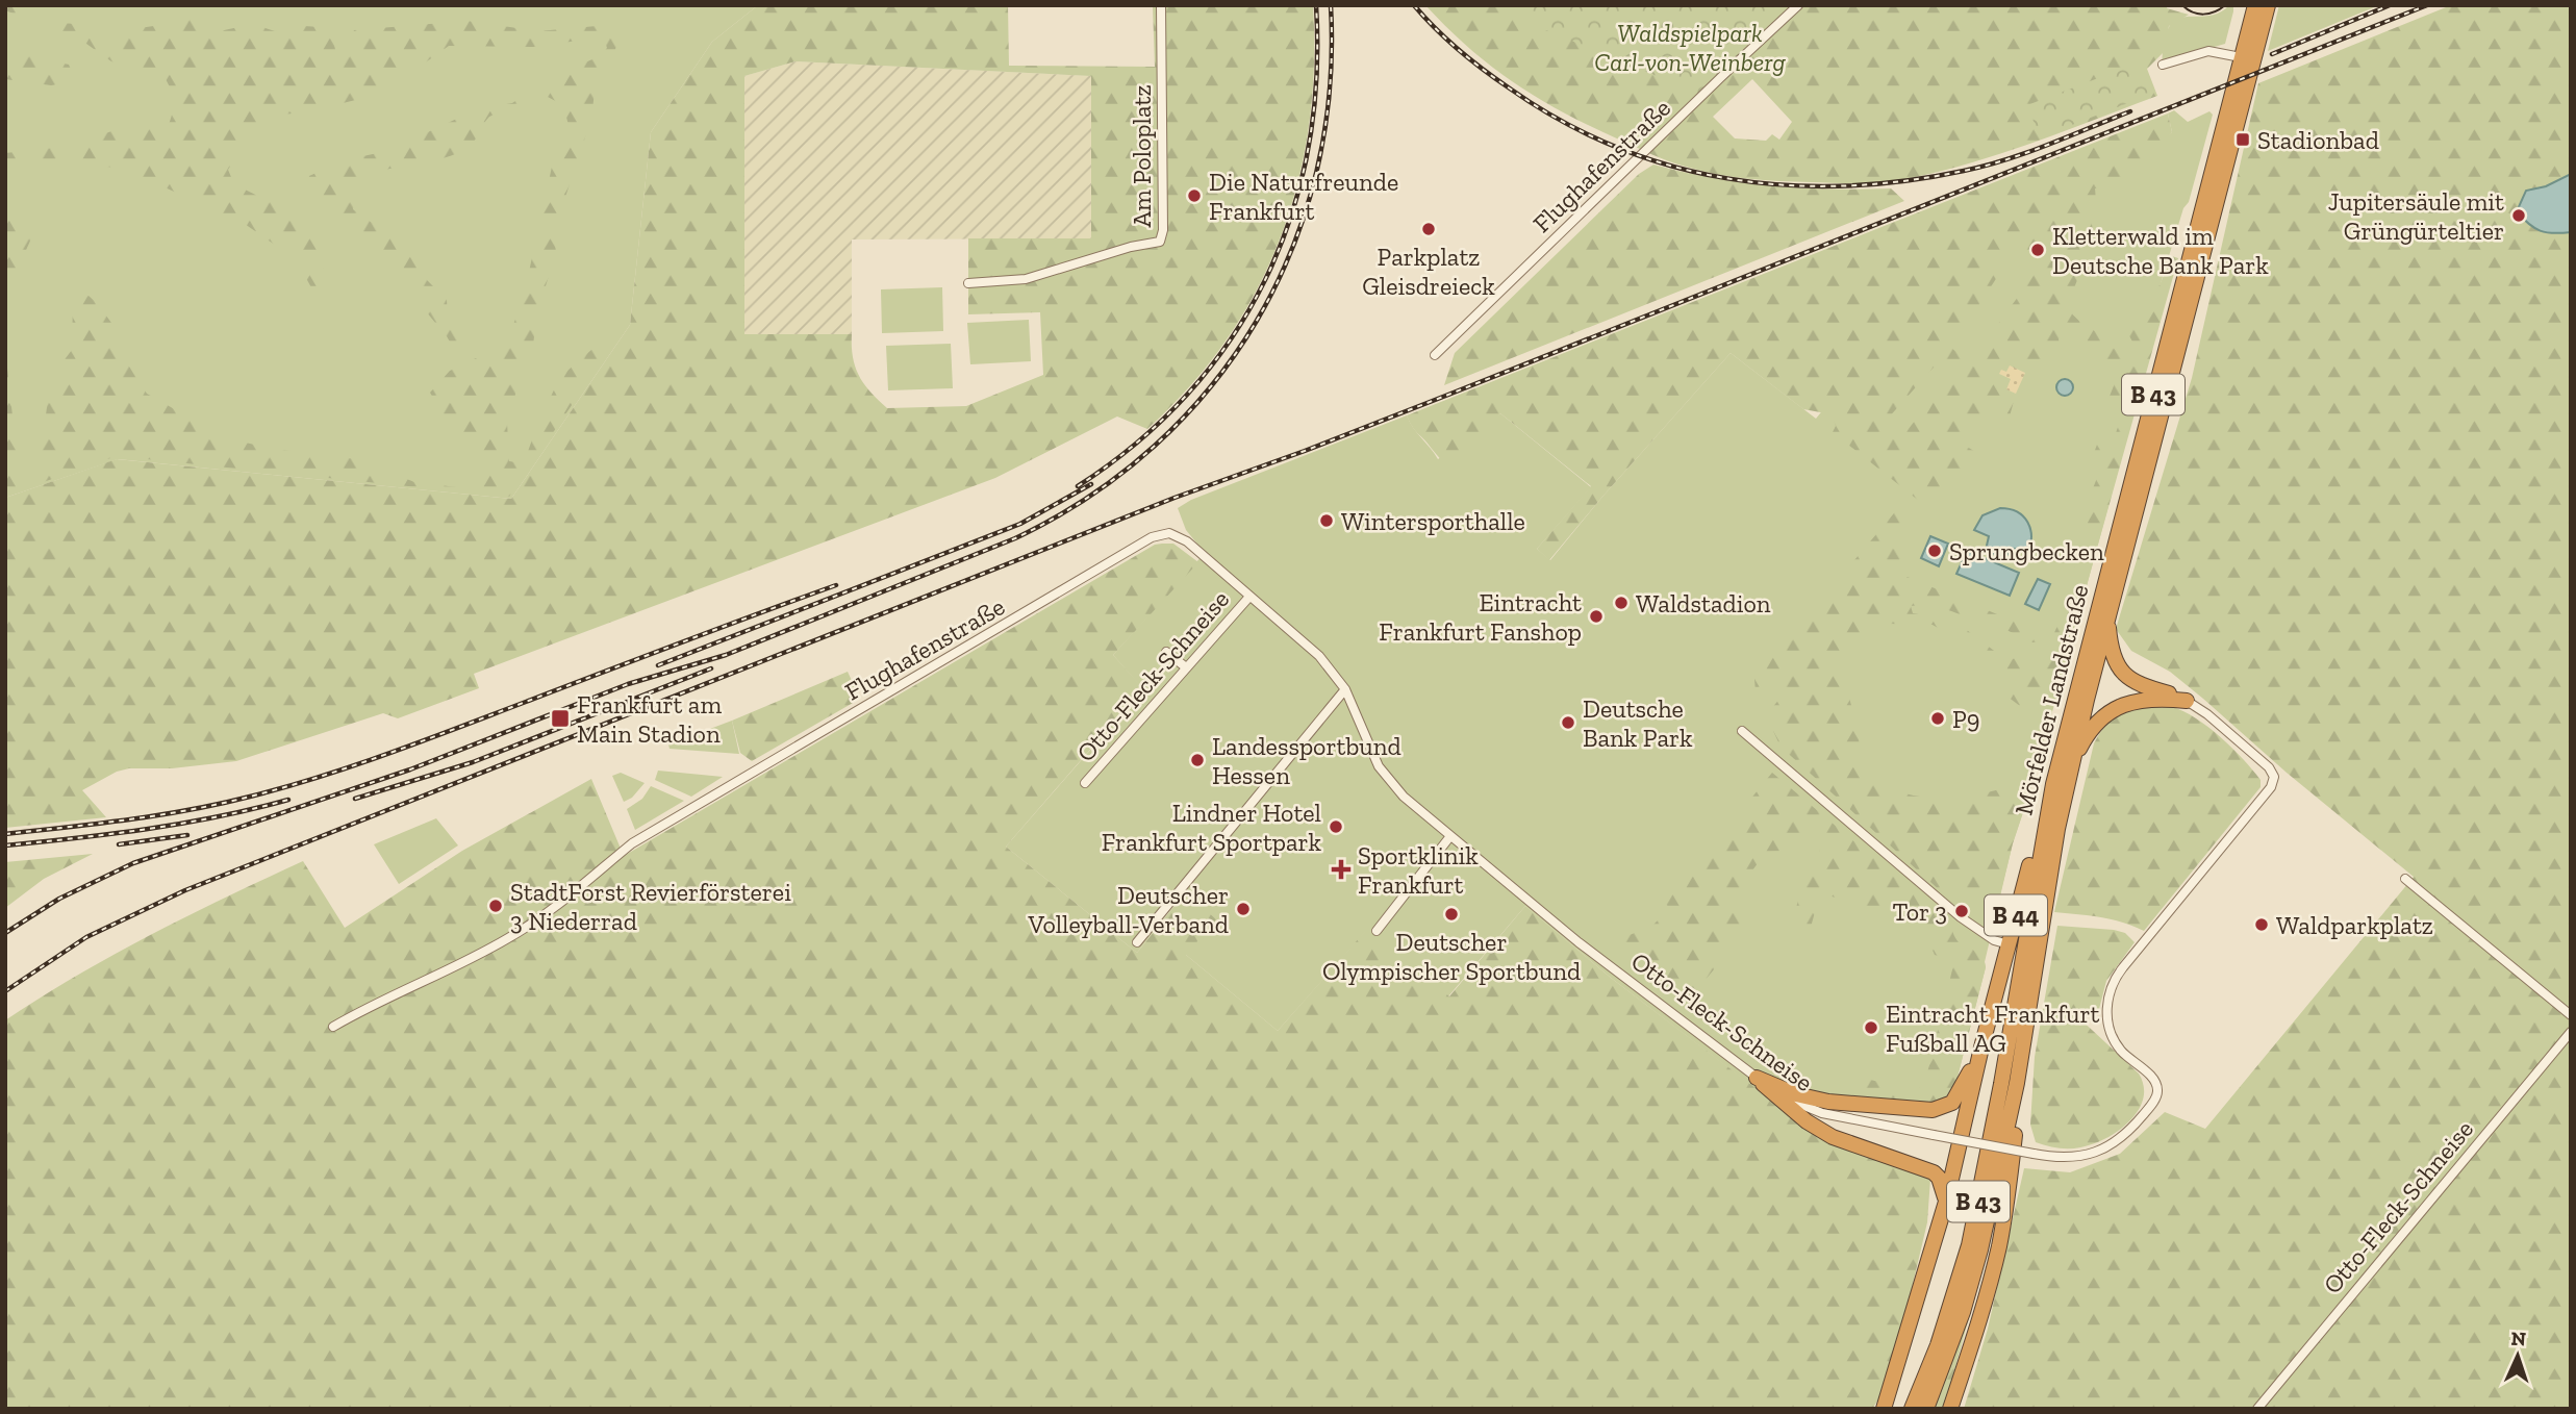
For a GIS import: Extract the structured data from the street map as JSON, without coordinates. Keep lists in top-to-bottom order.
{
  "streets": {
    "highway": ["B 43", "Mörfelder Landstraße", "B 44"],
    "street": ["Am Poloplatz", "Flughafenstraße", "Otto-Fleck-Schneise"]
  },
  "crossings": [
    ["Flughafenstraße", "Otto-Fleck-Schneise"],
    ["Mörfelder Landstraße", "B 44"]
  ],
  "parks": ["Waldspielpark Carl-von-Weinberg"],
  "places": {
    "transit": ["Stadionbad", "Frankfurt am Main Stadion"],
    "other": [
      "Die Naturfreunde Frankfurt",
      "Jupitersäule mit Grüngürteltier",
      "Parkplatz Gleisdreieck",
      "Kletterwald im Deutsche Bank Park",
      "Wintersporthalle",
      "Sprungbecken",
      "Waldstadion",
      "Eintracht Frankfurt Fanshop",
      "P9",
      "Deutsche Bank Park",
      "Landessportbund Hessen",
      "Lindner Hotel Frankfurt Sportpark",
      "StadtForst Revierförsterei 3 Niederrad",
      "Deutscher Volleyball-Verband",
      "Tor 3",
      "Deutscher Olympischer Sportbund",
      "Waldparkplatz",
      "Eintracht Frankfurt Fußball AG"
    ],
    "health": ["Sportklinik Frankfurt"]
  },
  "north": "top"
}
